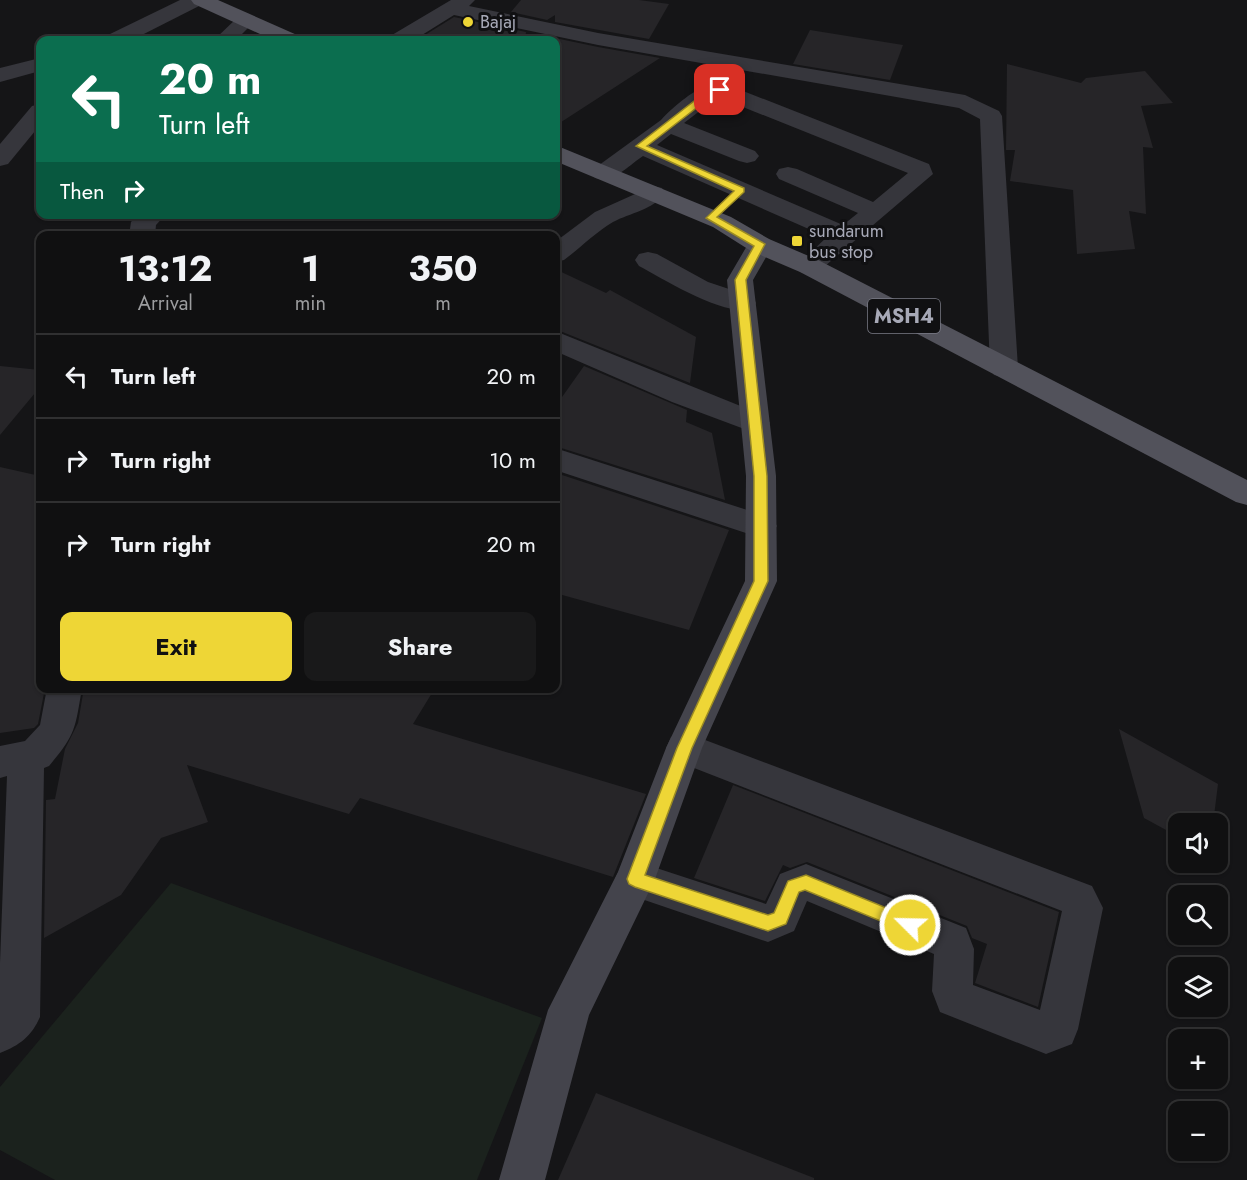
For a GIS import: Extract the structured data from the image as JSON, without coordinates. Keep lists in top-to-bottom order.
{
  "streets": {
    "main road": ["MSH4"]
  },
  "places": {
    "other": ["Bajaj"],
    "transit": ["sundarum bus stop"]
  },
  "page": {
    "turn": ["20 m", "Turn left"],
    "then": "Then",
    "eta": [
      "13:12",
      "Arrival",
      "1",
      "min",
      "350",
      "m"
    ],
    "list": [
      {
        "name": "Turn left",
        "value": "20 m"
      },
      {
        "name": "Turn right",
        "value": "10 m"
      },
      {
        "name": "Turn right",
        "value": "20 m"
      }
    ],
    "buttons": ["Exit", "Share"],
    "map_buttons": ["+", "−"]
  }
}
